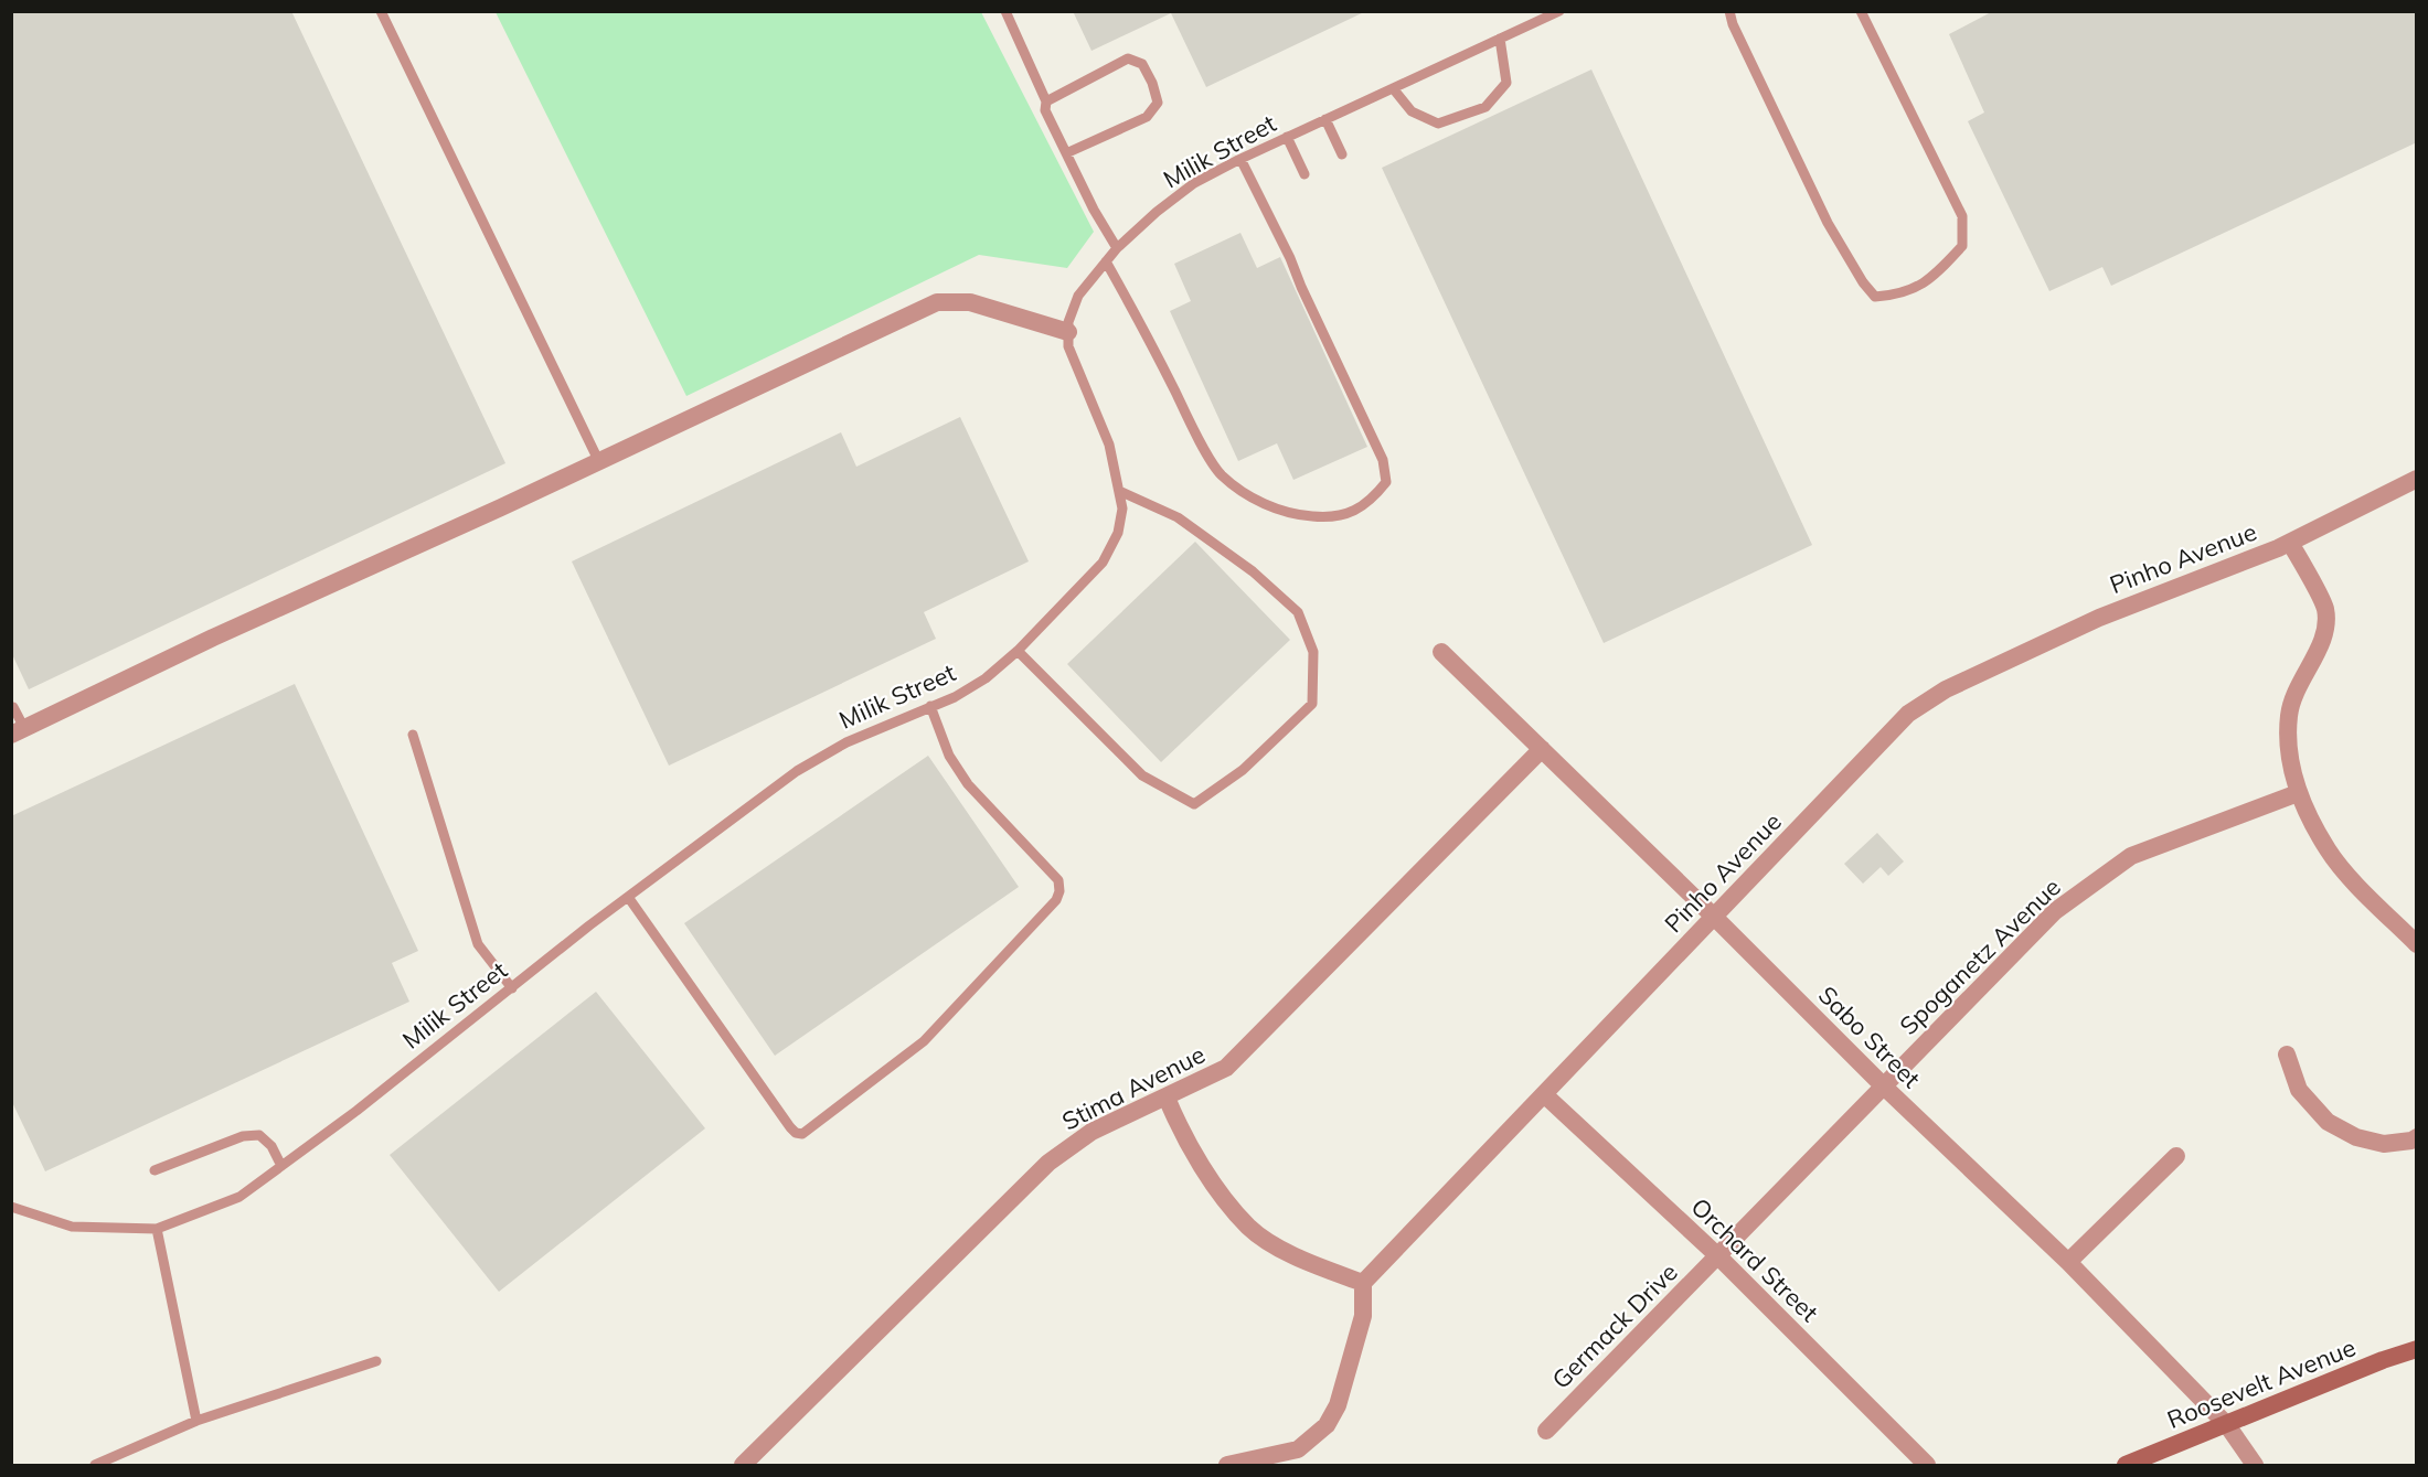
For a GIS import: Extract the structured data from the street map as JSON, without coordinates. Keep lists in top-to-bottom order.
{
  "streets": {
    "main road": ["Roosevelt Avenue"],
    "street": [
      "Pinho Avenue",
      "Spoganetz Avenue",
      "Sabo Street",
      "Stima Avenue",
      "Orchard Street",
      "Germack Drive"
    ],
    "lane": ["Milik Street"]
  },
  "crossings": [
    ["Pinho Avenue", "Sabo Street"],
    ["Pinho Avenue", "Orchard Street"],
    ["Spoganetz Avenue", "Sabo Street"],
    ["Spoganetz Avenue", "Orchard Street"],
    ["Spoganetz Avenue", "Germack Drive"],
    ["Sabo Street", "Stima Avenue"],
    ["Sabo Street", "Roosevelt Avenue"],
    ["Orchard Street", "Germack Drive"]
  ]
}
